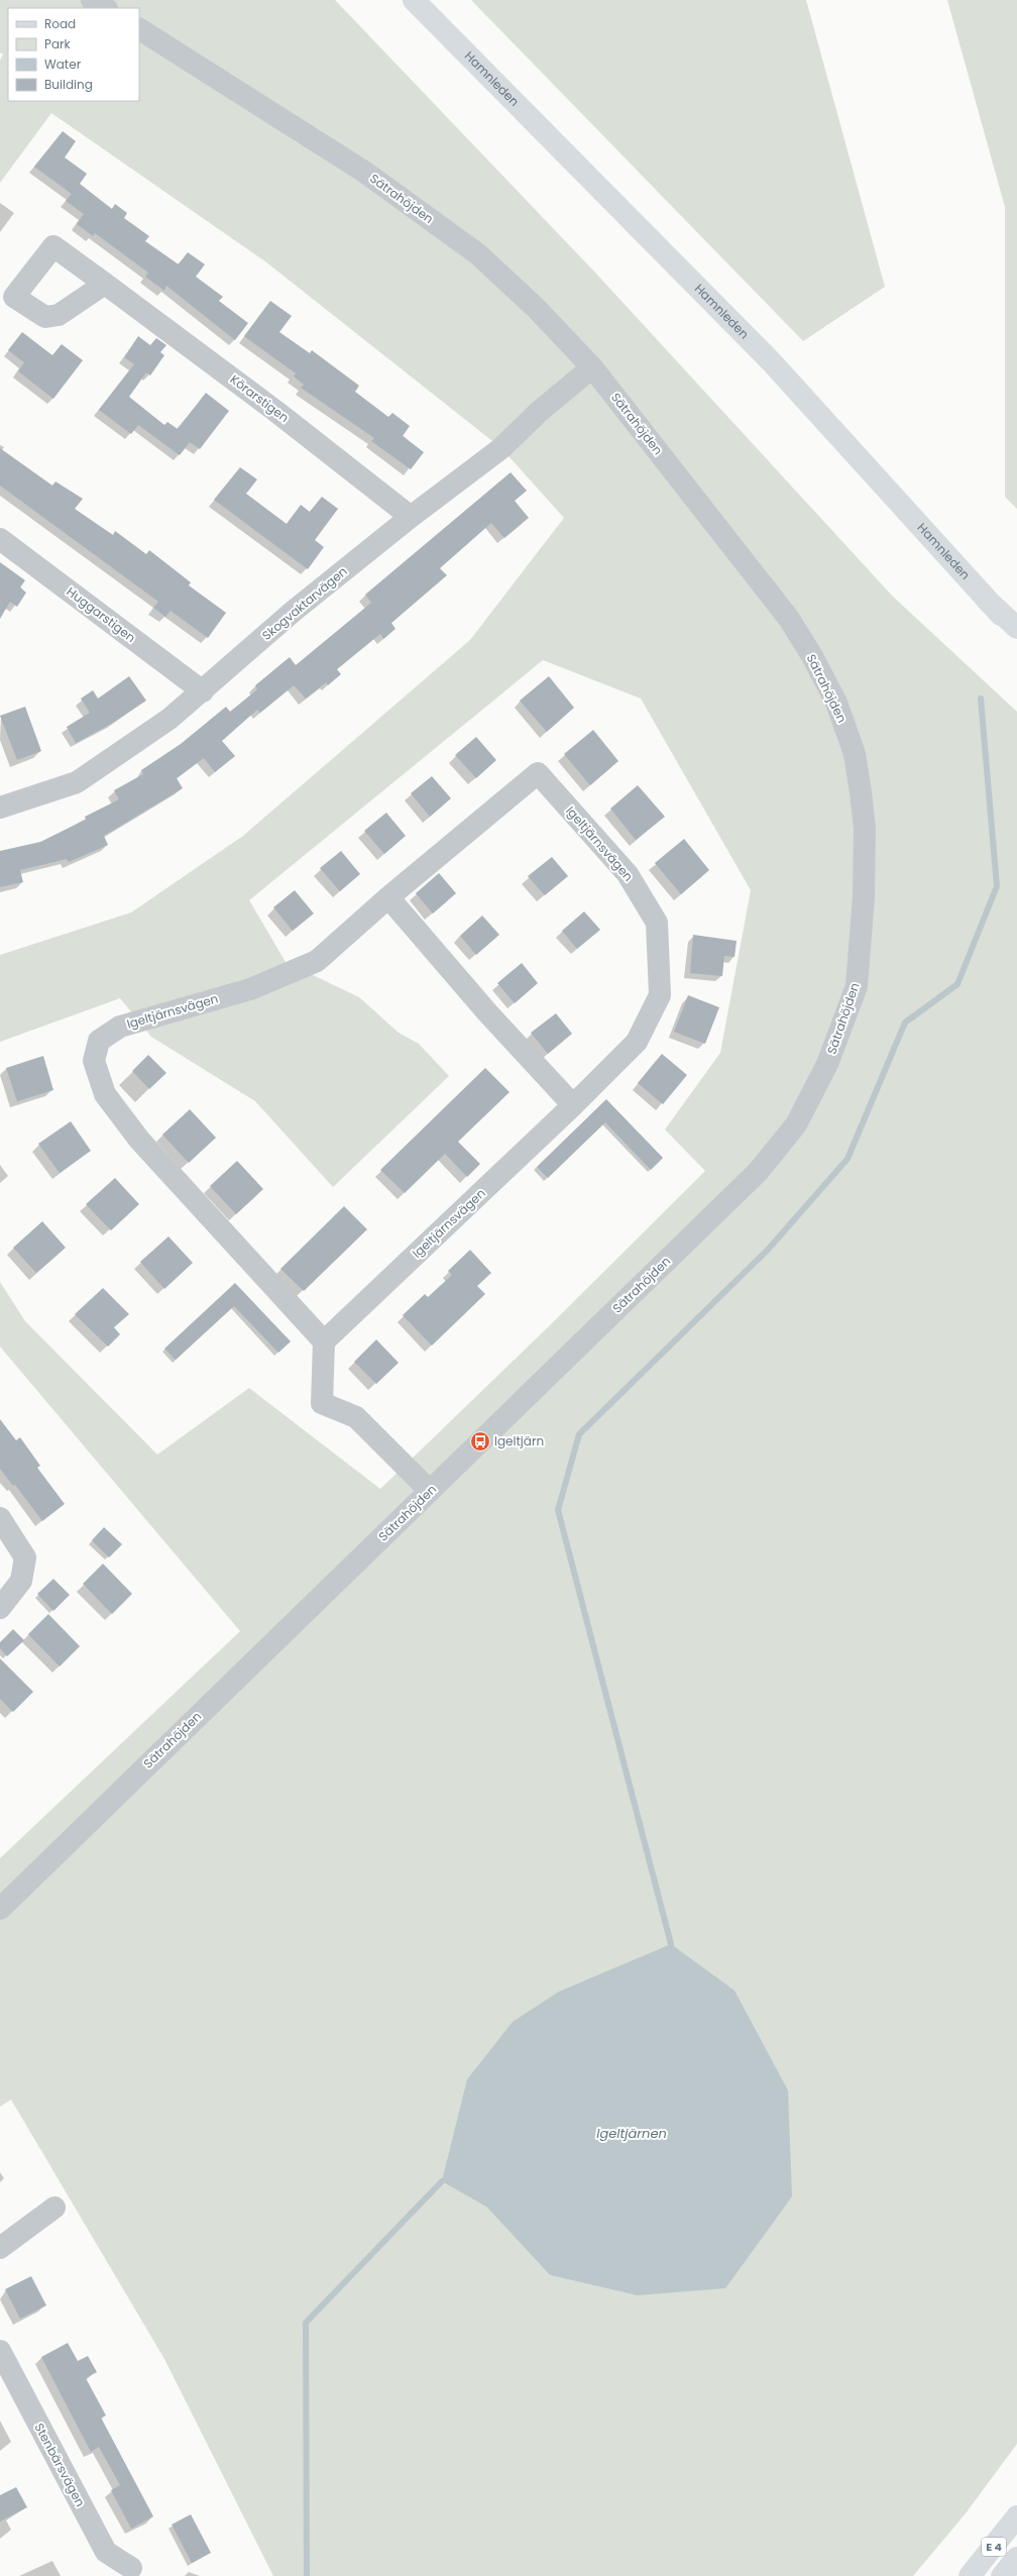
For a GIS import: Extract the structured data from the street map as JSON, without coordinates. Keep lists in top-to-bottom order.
{
  "streets": {
    "main road": ["Hamnleden", "E 4"],
    "street": [
      "Sätrahöjden",
      "Körarstigen",
      "Skogvaktarvägen",
      "Huggarstigen",
      "Igeltjärnsvägen",
      "Stenbärsvägen"
    ]
  },
  "crossings": [
    ["Sätrahöjden", "Skogvaktarvägen"],
    ["Körarstigen", "Skogvaktarvägen"],
    ["Skogvaktarvägen", "Huggarstigen"]
  ],
  "water": ["Igeltjärnen"],
  "places": {
    "bus stop": ["Igeltjärn"]
  },
  "legend": [
    "Road",
    "Park",
    "Water",
    "Building"
  ]
}
